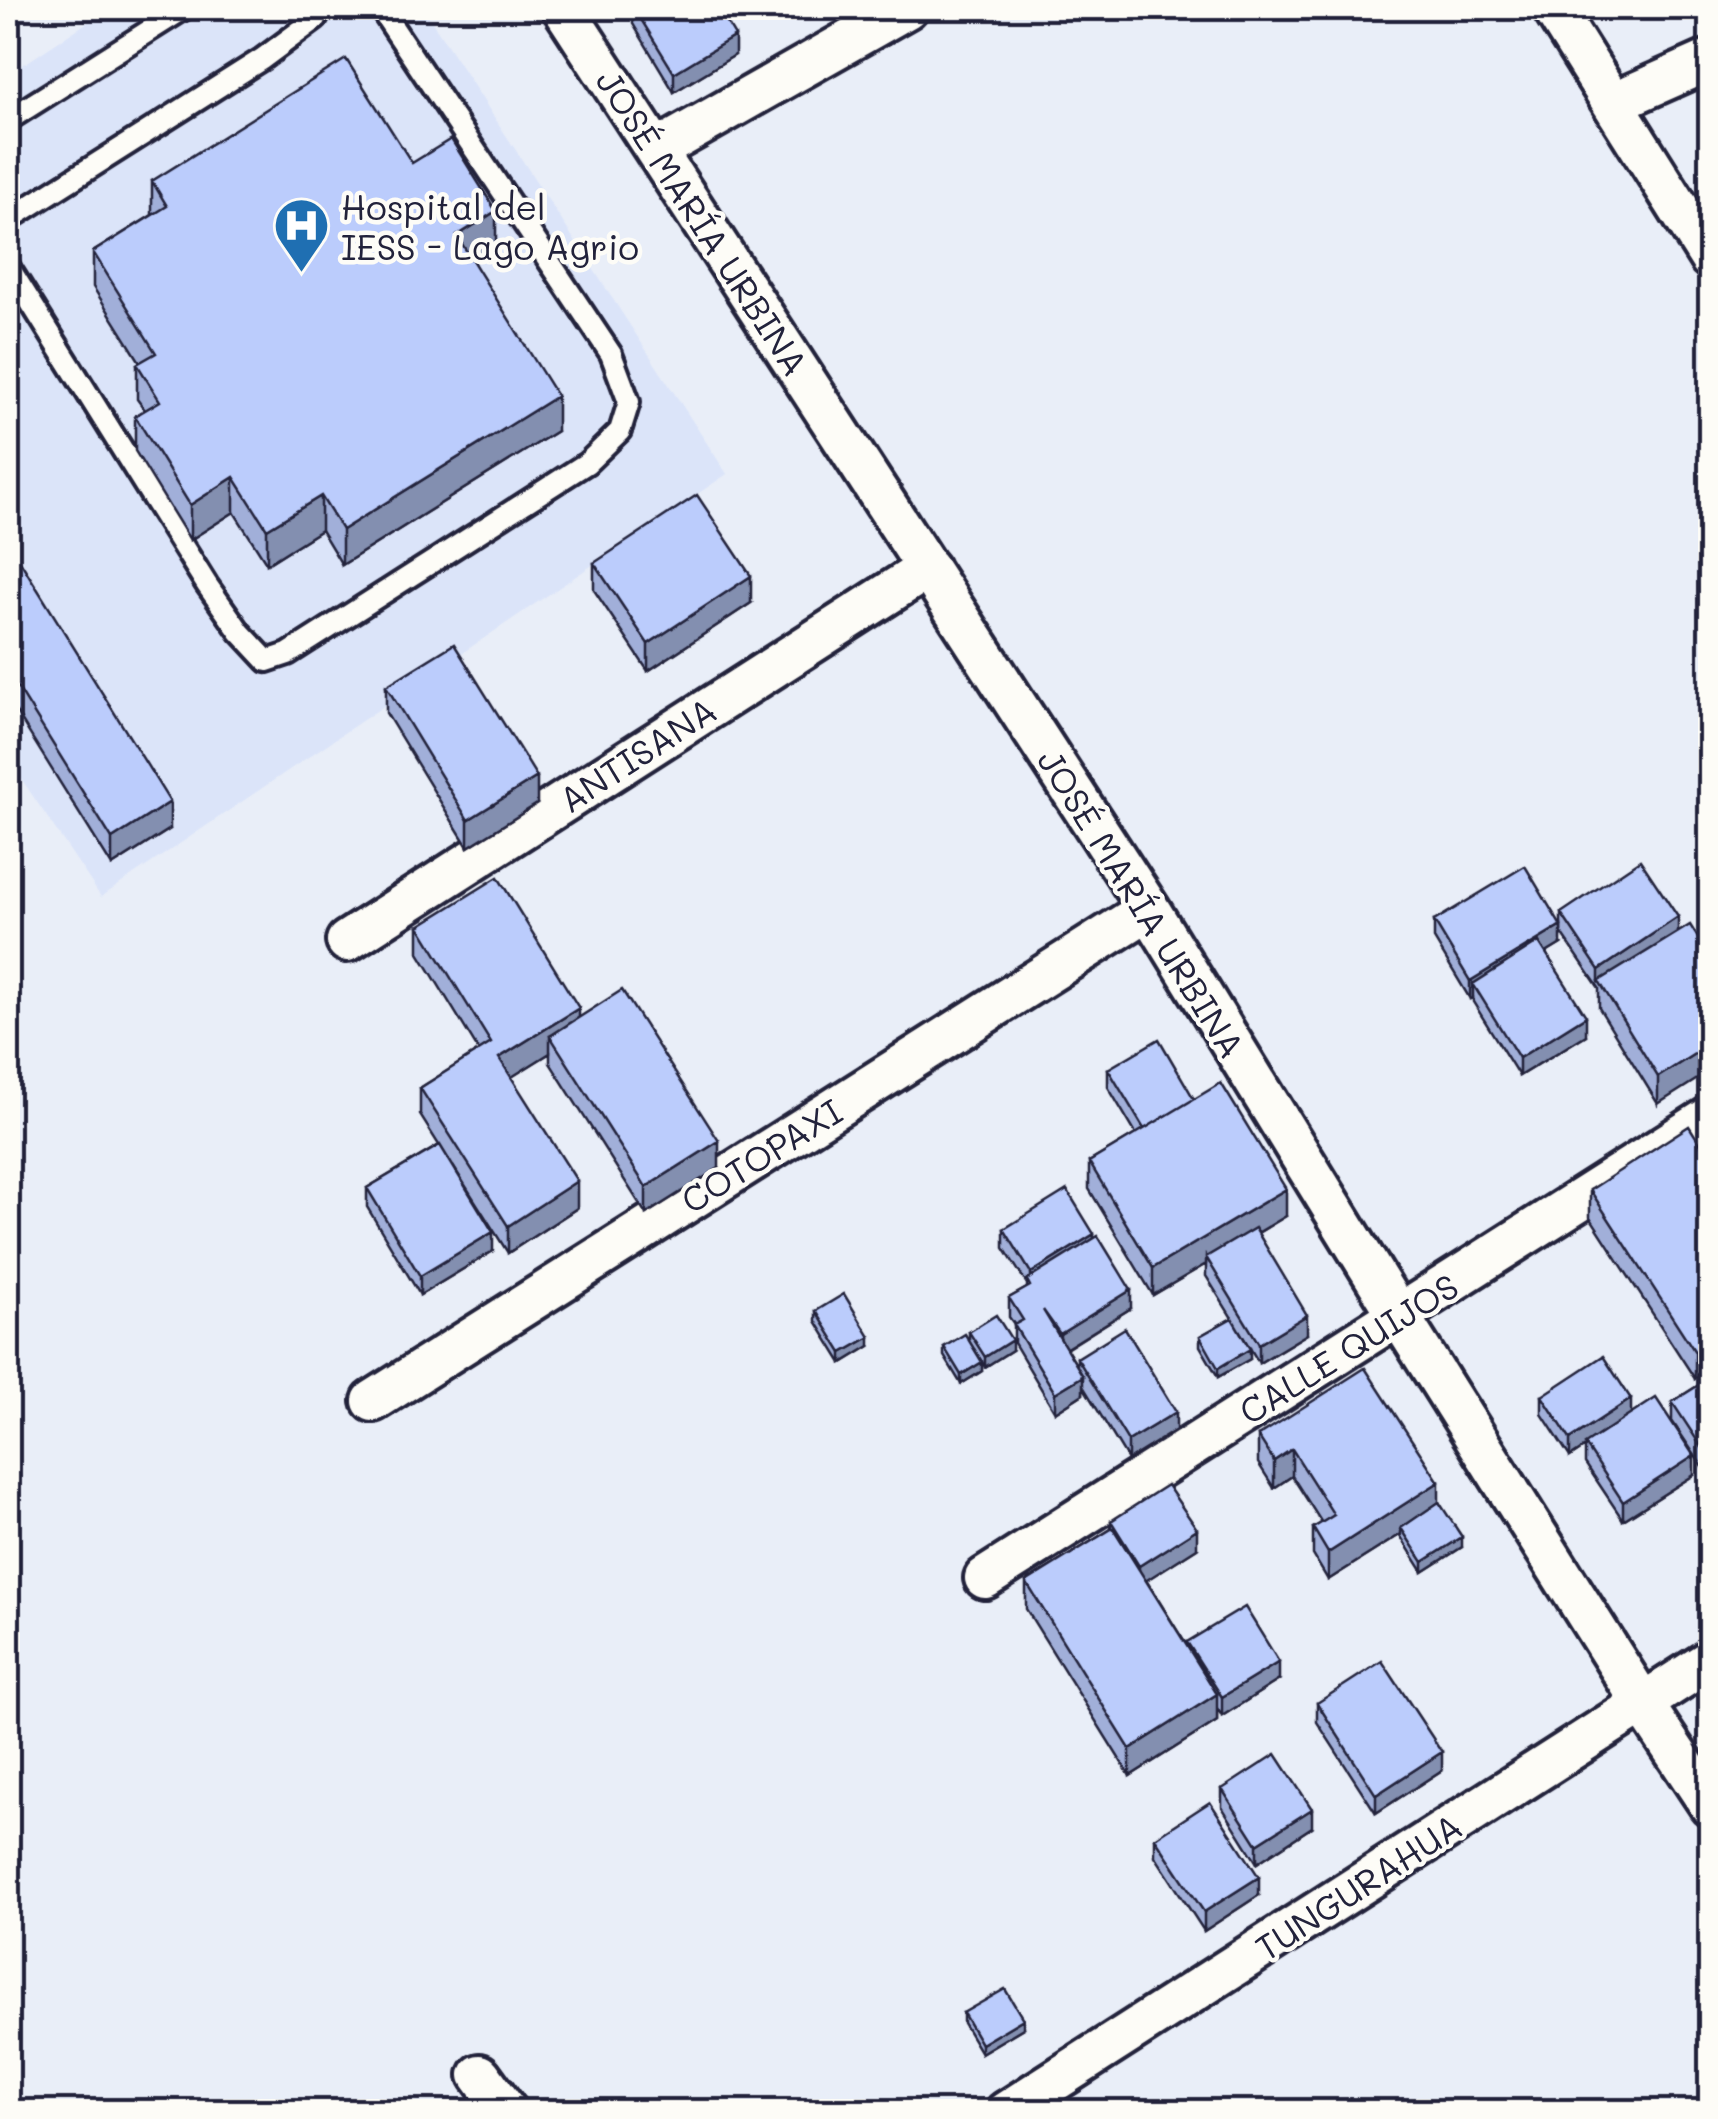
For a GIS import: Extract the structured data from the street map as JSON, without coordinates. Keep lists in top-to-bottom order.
{
  "streets": {
    "street": [
      "JOSÉ MARÍA URBINA",
      "ANTISANA",
      "COTOPAXI",
      "CALLE QUIJOS",
      "TUNGURAHUA"
    ]
  },
  "crossings": [
    ["JOSÉ MARÍA URBINA", "ANTISANA"],
    ["JOSÉ MARÍA URBINA", "COTOPAXI"],
    ["JOSÉ MARÍA URBINA", "CALLE QUIJOS"],
    ["JOSÉ MARÍA URBINA", "TUNGURAHUA"]
  ],
  "places": {
    "hospital": ["Hospital del IESS - Lago Agrio"]
  }
}
